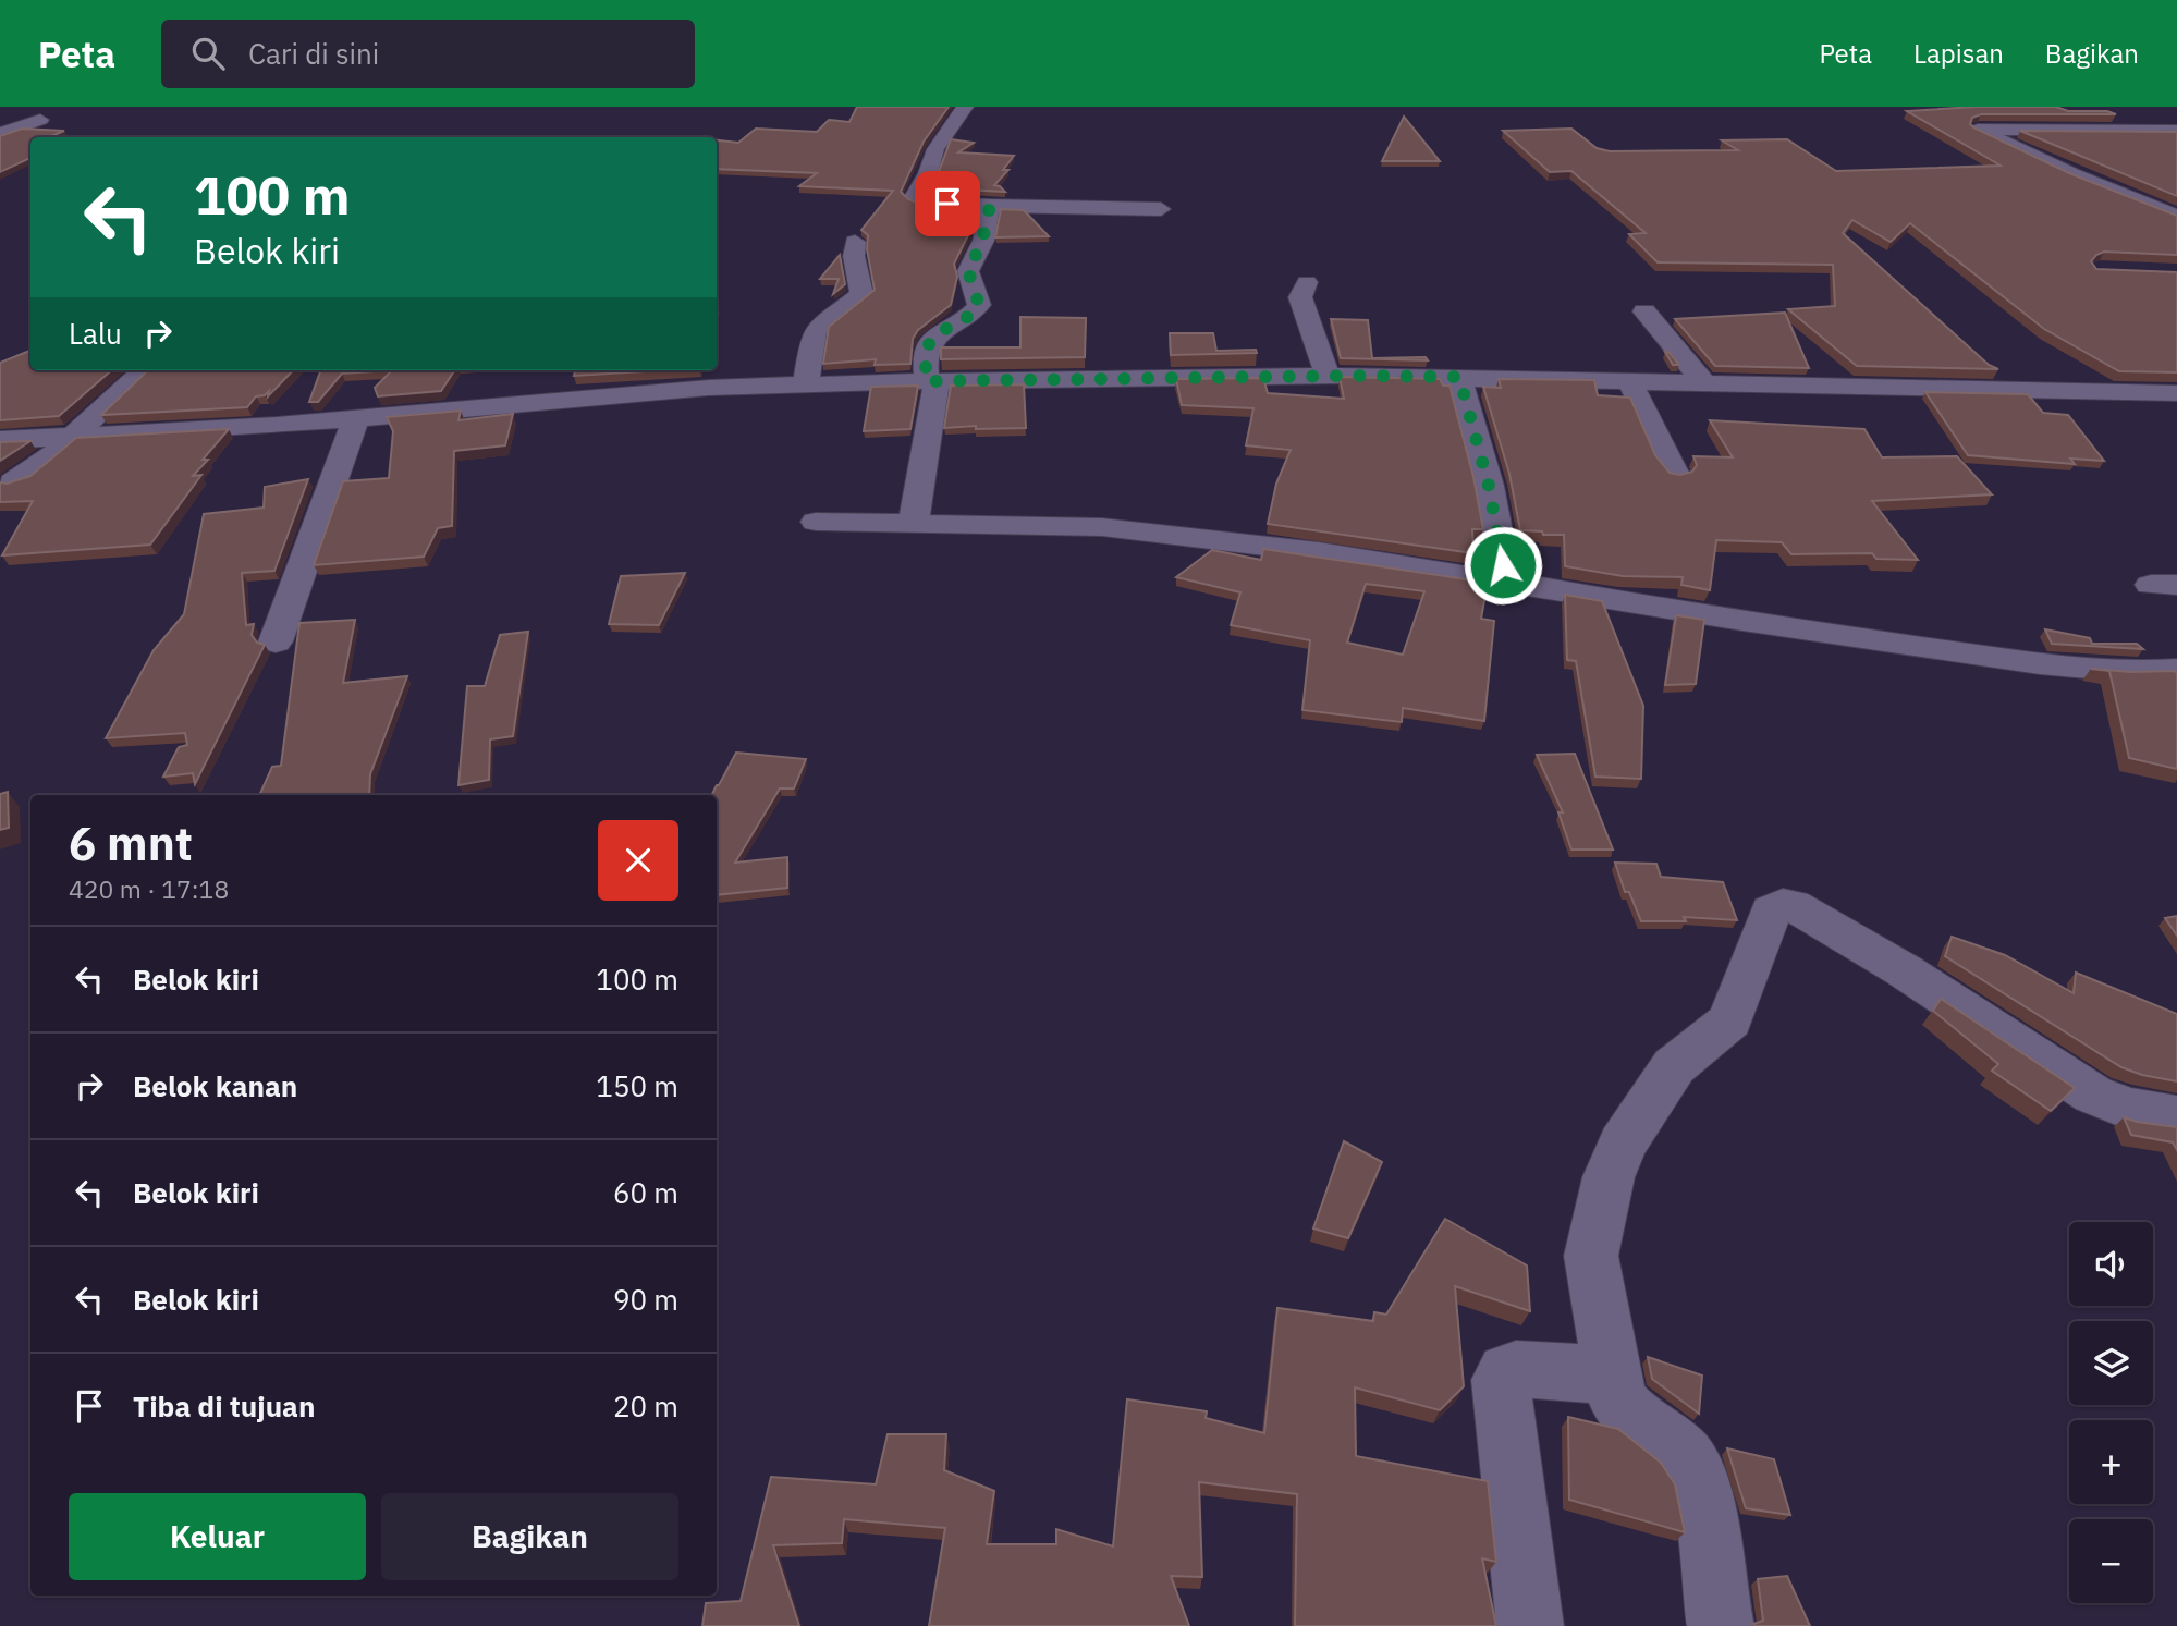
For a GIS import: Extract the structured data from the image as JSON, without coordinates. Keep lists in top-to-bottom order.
{
  "page": {
    "header": "Peta",
    "search": "Cari di sini",
    "nav": ["Peta", "Lapisan", "Bagikan"],
    "turn": ["100 m", "Belok kiri"],
    "then": "Lalu",
    "heading": ["6 mnt", "420 m · 17:18"],
    "list": [
      {
        "name": "Belok kiri",
        "value": "100 m"
      },
      {
        "name": "Belok kanan",
        "value": "150 m"
      },
      {
        "name": "Belok kiri",
        "value": "60 m"
      },
      {
        "name": "Belok kiri",
        "value": "90 m"
      },
      {
        "name": "Tiba di tujuan",
        "value": "20 m"
      }
    ],
    "map_buttons": ["+", "−"],
    "buttons": ["Keluar", "Bagikan"]
  }
}
